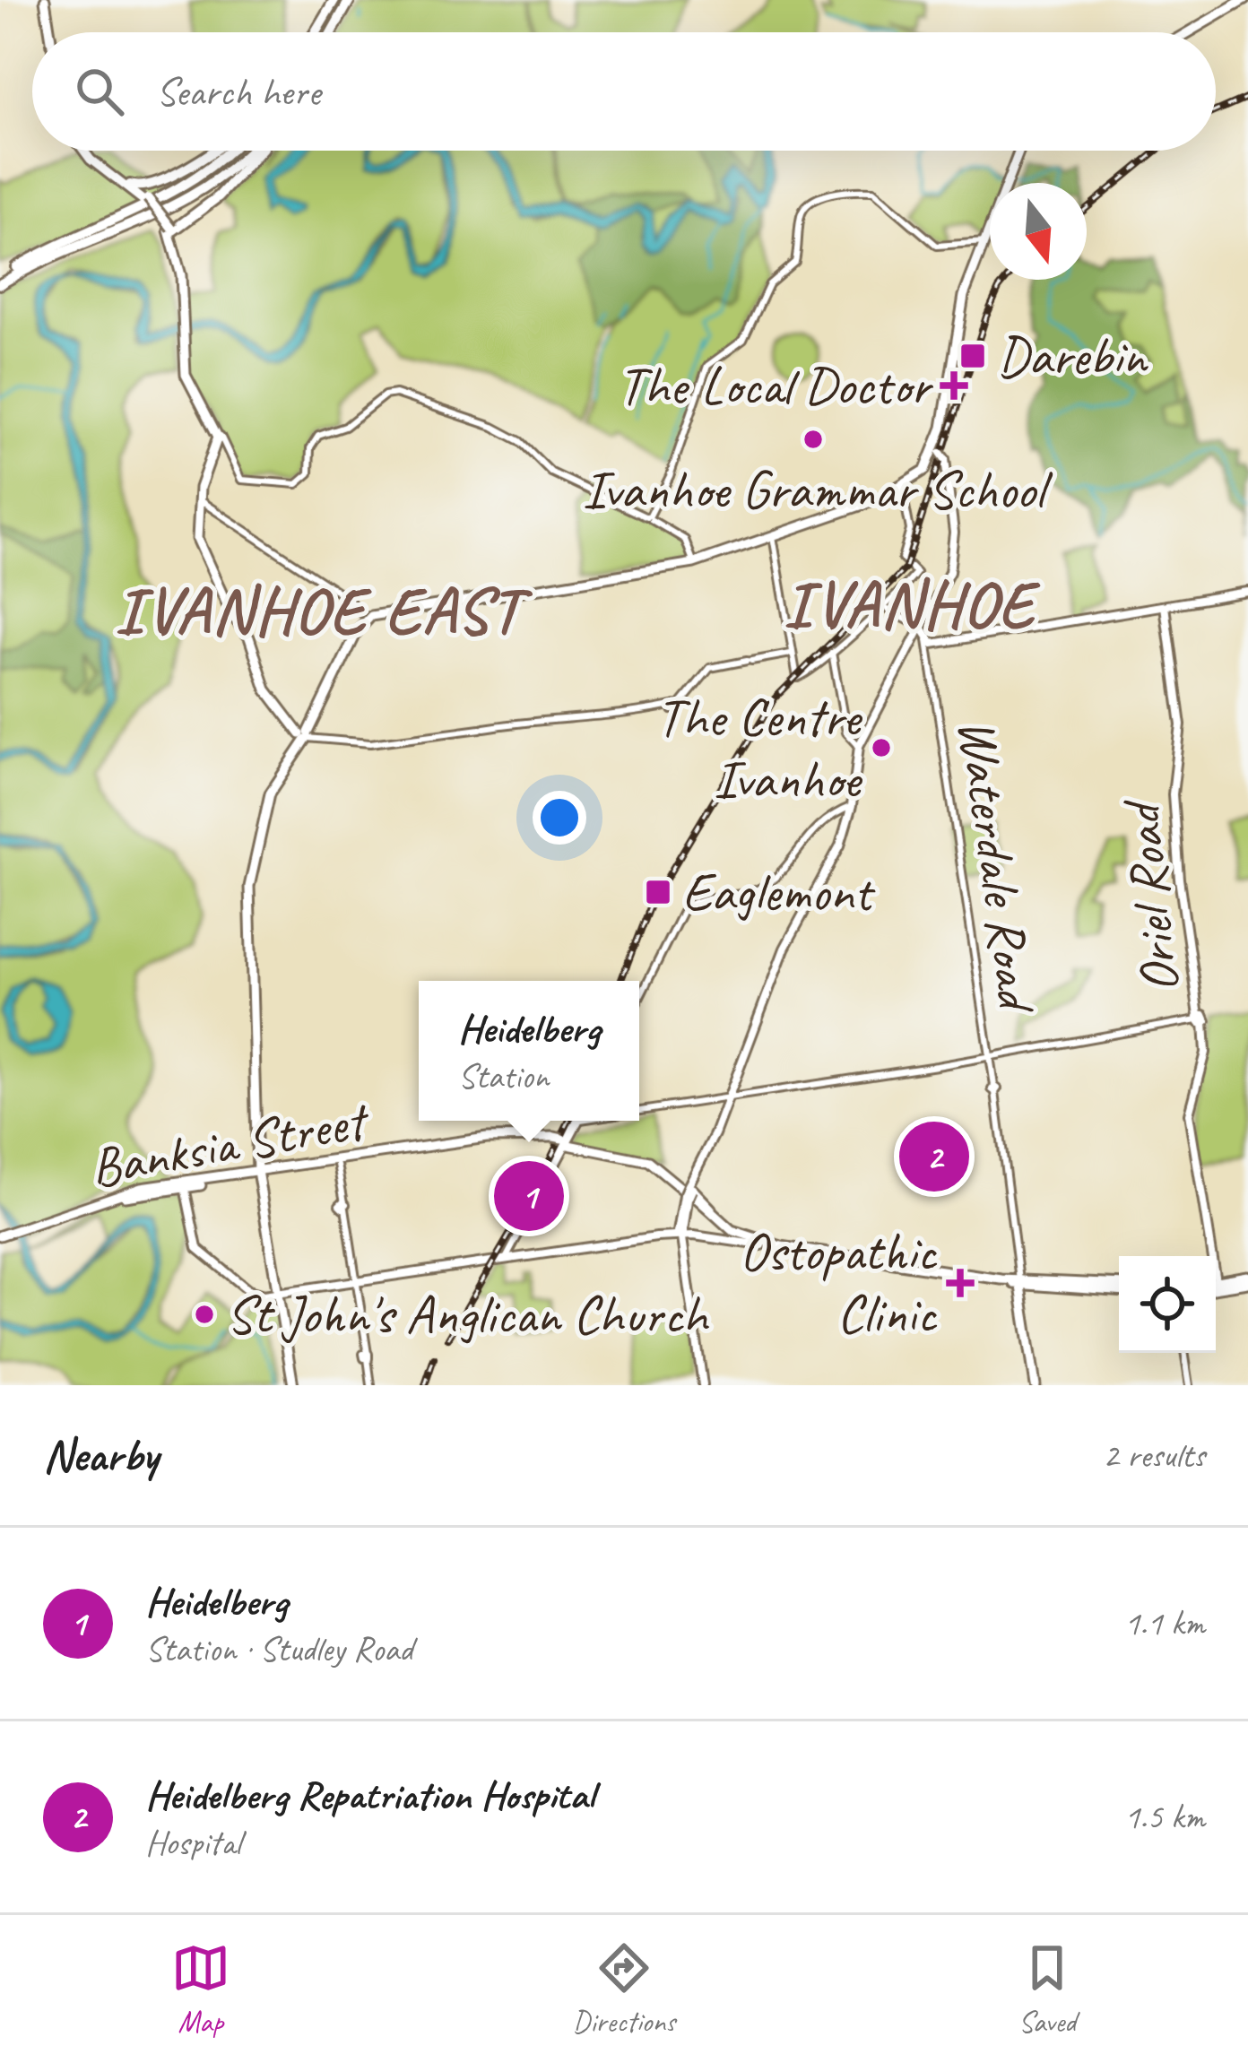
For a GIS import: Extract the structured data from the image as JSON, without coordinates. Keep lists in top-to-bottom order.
{
  "streets": {
    "main road": ["Waterdale Road", "Oriel Road", "Banksia Street"]
  },
  "crossings": [
    ["Waterdale Road", "Banksia Street"]
  ],
  "districts": ["IVANHOE", "IVANHOE EAST"],
  "places": {
    "transit": ["Darebin", "Eaglemont"],
    "health": ["The Local Doctor", "Ostopathic Clinic"],
    "other": ["Ivanhoe Grammar School", "The Centre Ivanhoe", "St John's Anglican Church"]
  },
  "north": "bottom",
  "page": {
    "search": "Search here",
    "popup": ["Heidelberg", "Station"],
    "pins": ["2", "1"],
    "heading": ["Nearby", "2 results"],
    "list": [
      {
        "mark": "1",
        "name": "Heidelberg",
        "note": "Station · Studley Road",
        "value": "1.1 km"
      },
      {
        "mark": "2",
        "name": "Heidelberg Repatriation Hospital",
        "note": "Hospital",
        "value": "1.5 km"
      }
    ],
    "nav": ["Map", "Directions", "Saved"]
  }
}
